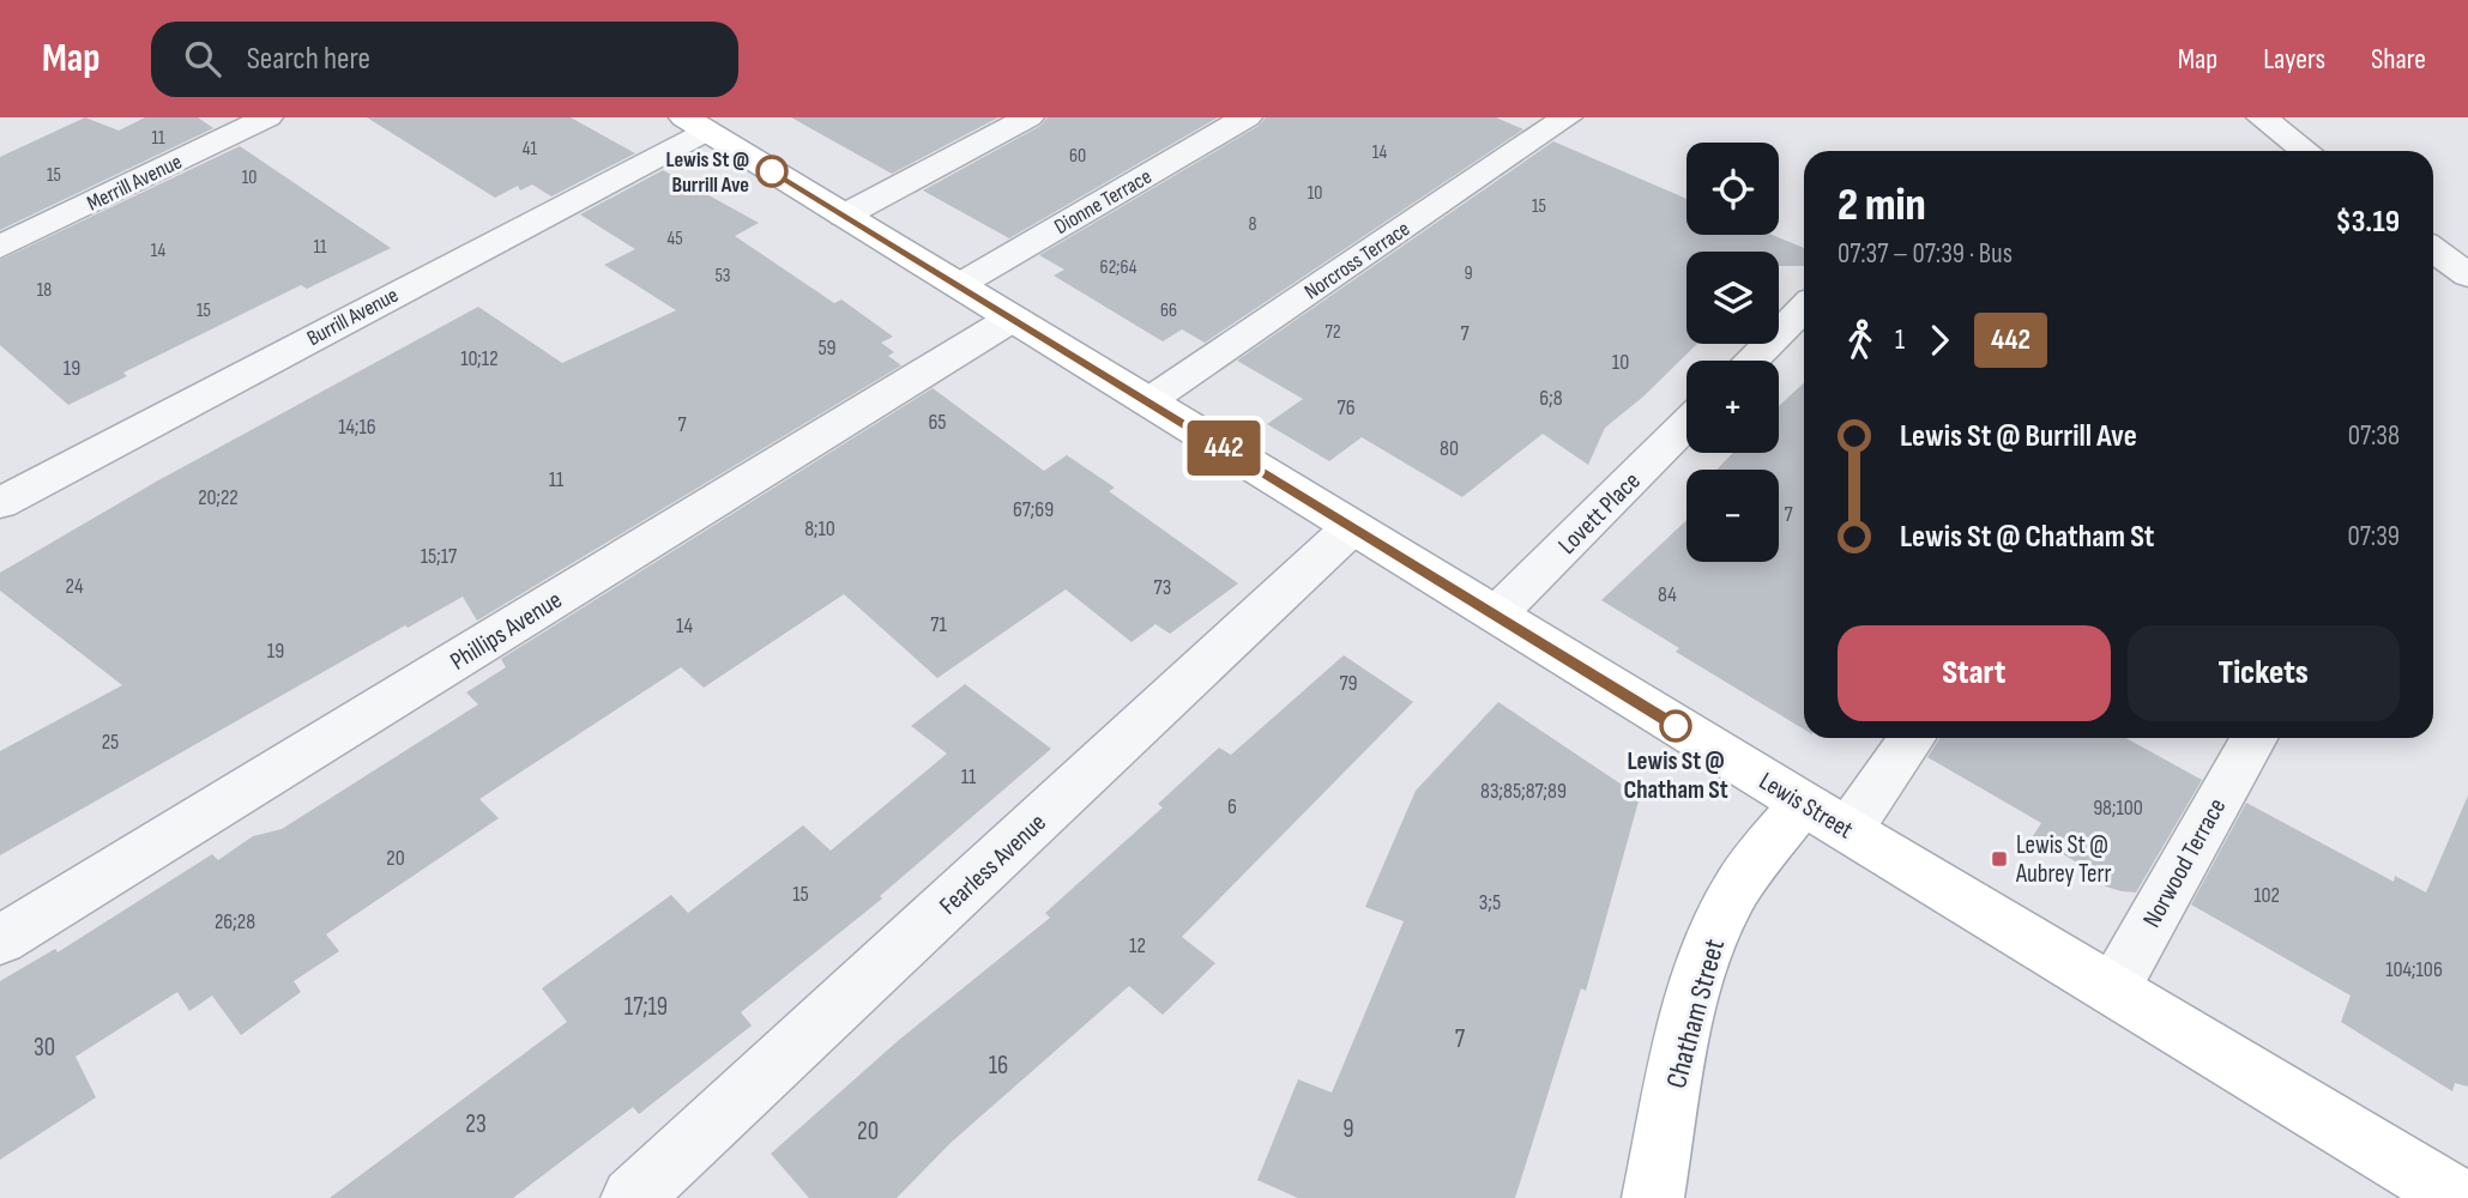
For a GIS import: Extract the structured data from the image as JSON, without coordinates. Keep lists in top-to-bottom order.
{
  "streets": {
    "main road": ["Lewis Street", "Chatham Street"],
    "street": [
      "Merrill Avenue",
      "Dionne Terrace",
      "Norcross Terrace",
      "Burrill Avenue",
      "Lovett Place",
      "Phillips Avenue",
      "Norwood Terrace",
      "Fearless Avenue"
    ]
  },
  "crossings": [
    ["Dionne Terrace", "Lewis Street"],
    ["Norcross Terrace", "Lewis Street"],
    ["Burrill Avenue", "Lewis Street"],
    ["Lovett Place", "Lewis Street"],
    ["Phillips Avenue", "Lewis Street"],
    ["Lewis Street", "Norwood Terrace"],
    ["Lewis Street", "Fearless Avenue"],
    ["Lewis Street", "Chatham Street"]
  ],
  "places": {
    "other": ["Lewis St @ Burrill Ave", "Lewis St @ Chatham St"],
    "transit": ["Lewis St @ Aubrey Terr"]
  },
  "lines": ["bus line 442"],
  "house_numbers": [
    "11",
    "41",
    "14",
    "60",
    "15",
    "10",
    "10",
    "15",
    "8",
    "45",
    "11",
    "14",
    "62;64",
    "9",
    "53",
    "18",
    "15",
    "66",
    "72",
    "7",
    "59",
    "10;12",
    "10",
    "19",
    "6;8",
    "76",
    "65",
    "7",
    "14;16",
    "80",
    "11",
    "20;22",
    "67;69",
    "7",
    "8;10",
    "15;17",
    "24",
    "73",
    "84",
    "71",
    "14",
    "19",
    "79",
    "25",
    "11",
    "83;85;87;89",
    "6",
    "98;100",
    "20",
    "15",
    "102",
    "3;5",
    "26;28",
    "12",
    "104;106",
    "17;19",
    "7",
    "30",
    "16",
    "23",
    "9",
    "20"
  ],
  "page": {
    "header": "Map",
    "search": "Search here",
    "nav": ["Map", "Layers", "Share"],
    "on_map": "442",
    "map_buttons": ["+", "−"],
    "heading": ["2 min", "07:37 – 07:39 · Bus", "$3.19"],
    "legs": ["1", "442"],
    "list": [
      {
        "name": "Lewis St @ Burrill Ave",
        "value": "07:38"
      },
      {
        "name": "Lewis St @ Chatham St",
        "value": "07:39"
      }
    ],
    "buttons": ["Start", "Tickets"]
  }
}
